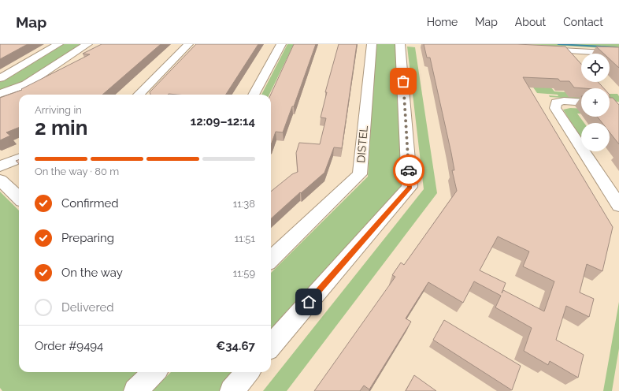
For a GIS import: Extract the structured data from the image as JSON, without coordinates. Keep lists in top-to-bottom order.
{
  "streets": {
    "street": ["DISTEL"]
  },
  "page": {
    "header": "Map",
    "nav": [
      "Home",
      "Map",
      "About",
      "Contact"
    ],
    "map_buttons": ["+", "−"],
    "heading": ["2 min", "Arriving in", "12:09–12:14"],
    "panel": ["Order #9494", "€34.67"],
    "bar": "On the way · 80 m",
    "list": [
      ["Confirmed", "11:38"],
      ["Preparing", "11:51"],
      ["On the way", "11:59"],
      "Delivered"
    ]
  }
}
